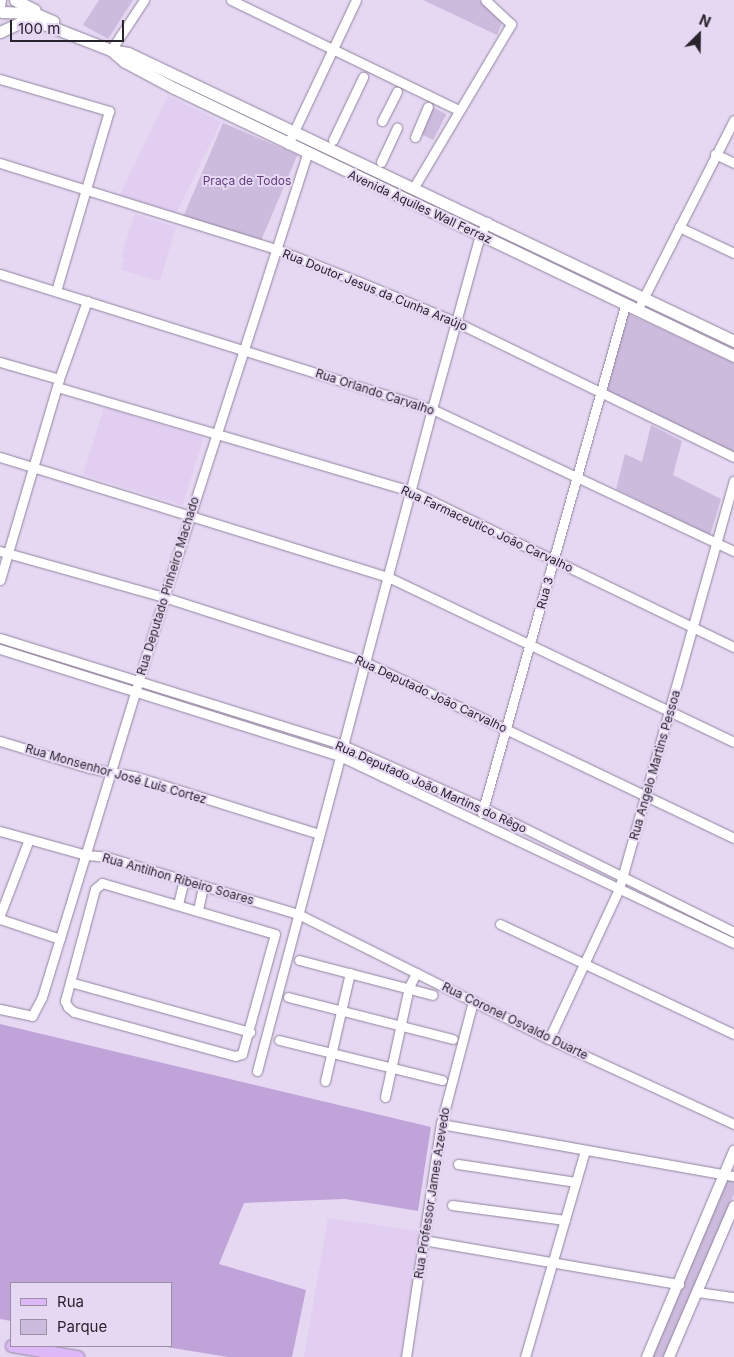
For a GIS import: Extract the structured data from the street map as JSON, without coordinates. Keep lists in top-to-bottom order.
{
  "streets": {
    "main road": ["Avenida Aquiles Wall Ferraz"],
    "street": [
      "Rua Doutor Jesus da Cunha Araújo",
      "Rua Orlando Carvalho",
      "Rua Farmaceutico João Carvalho",
      "Rua Deputado Pinheiro Machado",
      "Rua 3",
      "Rua Deputado João Carvalho",
      "Rua Angelo Martins Pessoa",
      "Rua Monsenhor José Luis Cortez",
      "Rua Deputado João Martins do Rêgo",
      "Rua Antilhon Ribeiro Soares",
      "Rua Coronel Osvaldo Duarte",
      "Rua Professor James Azevedo"
    ]
  },
  "crossings": [
    ["Avenida Aquiles Wall Ferraz", "Rua Deputado Pinheiro Machado"],
    ["Avenida Aquiles Wall Ferraz", "Rua 3"],
    ["Rua Doutor Jesus da Cunha Araújo", "Rua Deputado Pinheiro Machado"],
    ["Rua Doutor Jesus da Cunha Araújo", "Rua 3"],
    ["Rua Orlando Carvalho", "Rua Deputado Pinheiro Machado"],
    ["Rua Orlando Carvalho", "Rua 3"],
    ["Rua Orlando Carvalho", "Rua Angelo Martins Pessoa"],
    ["Rua Farmaceutico João Carvalho", "Rua Deputado Pinheiro Machado"],
    ["Rua Farmaceutico João Carvalho", "Rua 3"],
    ["Rua Farmaceutico João Carvalho", "Rua Angelo Martins Pessoa"],
    ["Rua Deputado Pinheiro Machado", "Rua Deputado João Carvalho"],
    ["Rua Deputado Pinheiro Machado", "Rua Monsenhor José Luis Cortez"],
    ["Rua Deputado Pinheiro Machado", "Rua Deputado João Martins do Rêgo"],
    ["Rua Deputado Pinheiro Machado", "Rua Antilhon Ribeiro Soares"],
    ["Rua 3", "Rua Deputado João Carvalho"],
    ["Rua 3", "Rua Deputado João Martins do Rêgo"],
    ["Rua Deputado João Carvalho", "Rua Angelo Martins Pessoa"],
    ["Rua Angelo Martins Pessoa", "Rua Deputado João Martins do Rêgo"],
    ["Rua Angelo Martins Pessoa", "Rua Coronel Osvaldo Duarte"],
    ["Rua Antilhon Ribeiro Soares", "Rua Coronel Osvaldo Duarte"],
    ["Rua Coronel Osvaldo Duarte", "Rua Professor James Azevedo"]
  ],
  "parks": ["Praça de Todos"],
  "legend": ["Rua", "Parque"],
  "scale_bar": "100 m",
  "north": "top right"
}
